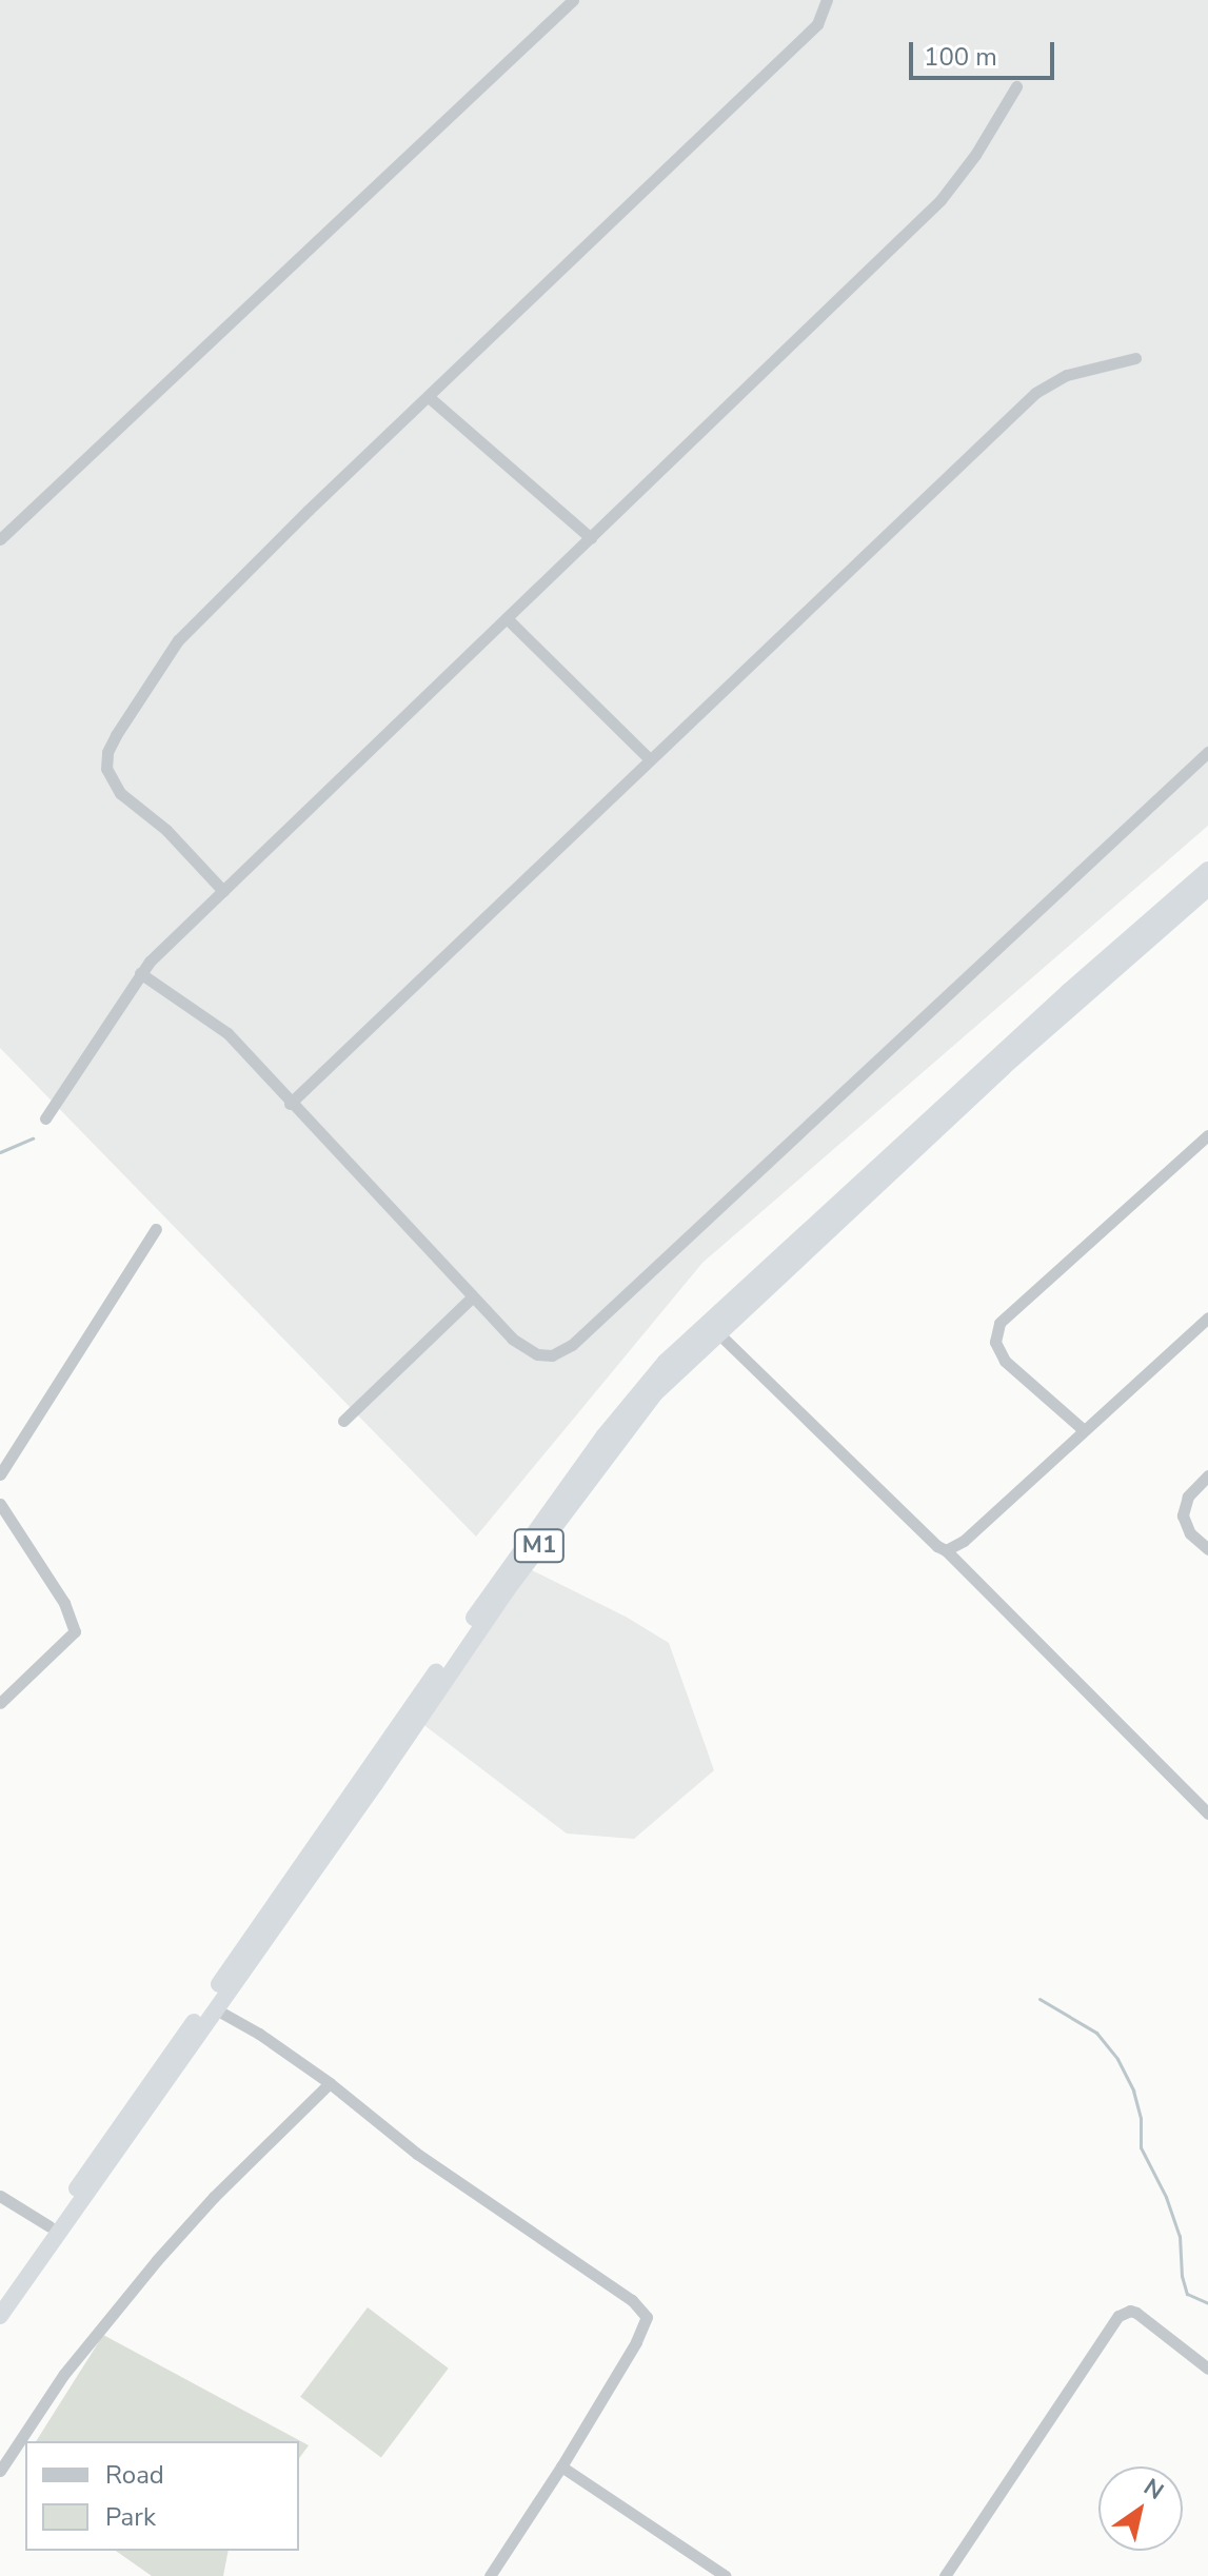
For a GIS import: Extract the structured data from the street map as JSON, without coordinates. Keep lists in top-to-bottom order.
{
  "streets": {
    "highway": ["M1"]
  },
  "legend": ["Road", "Park"],
  "scale_bar": "100 m",
  "north": "top right"
}
